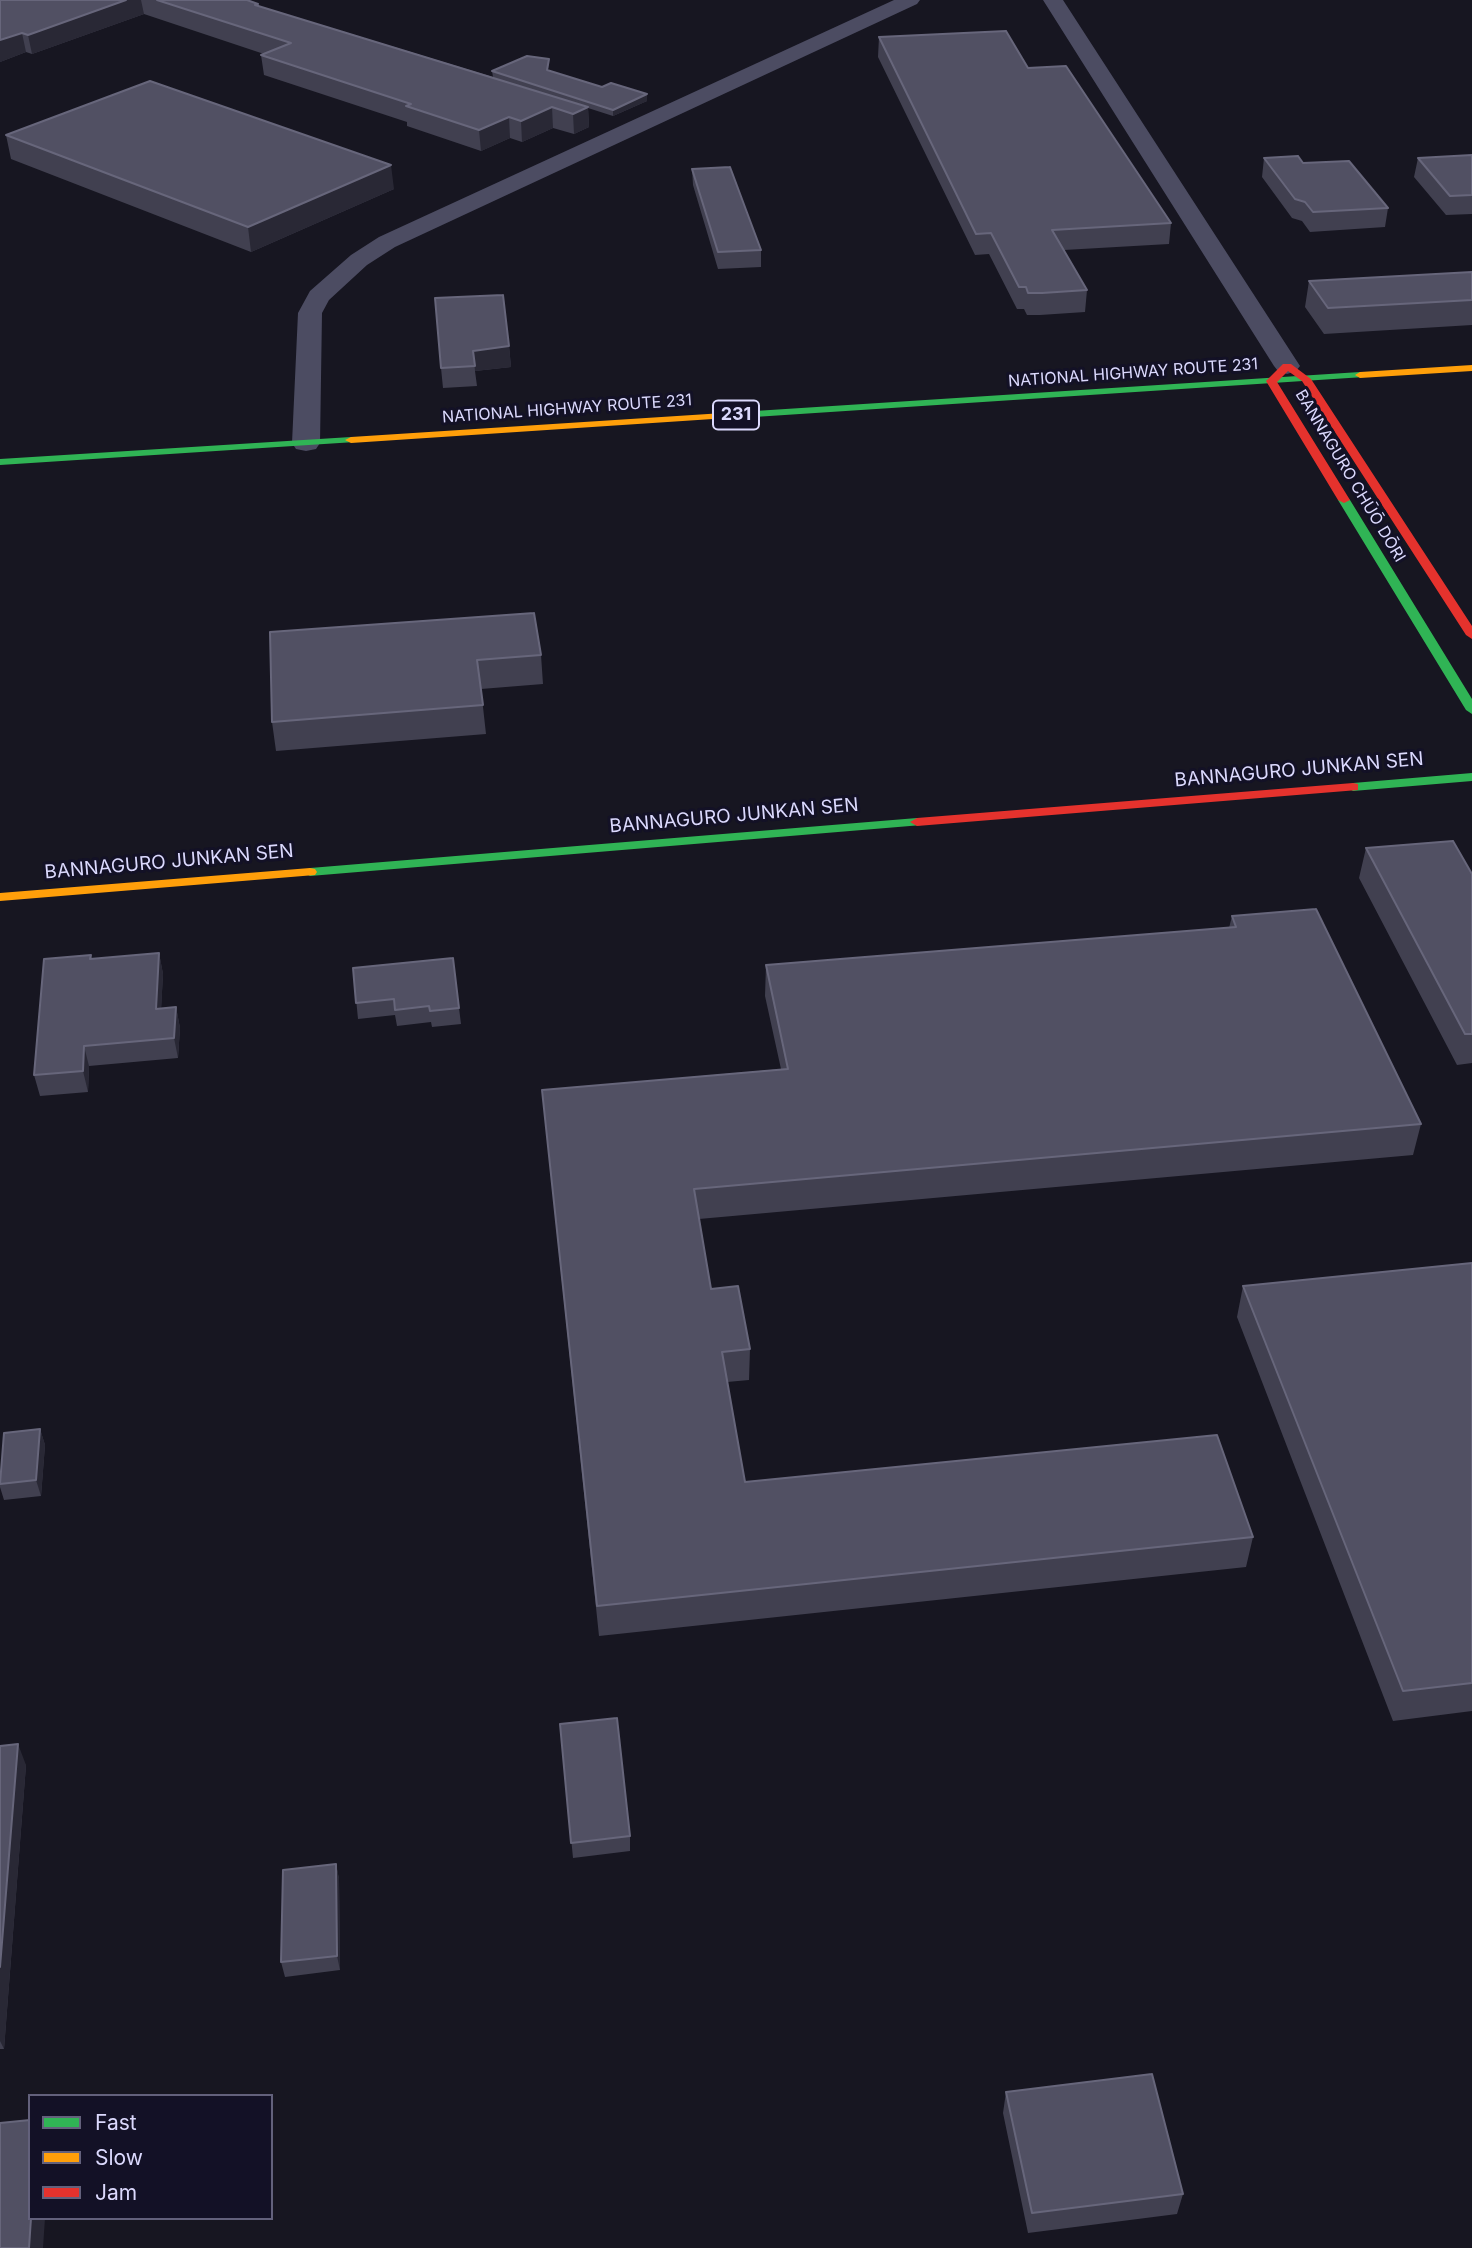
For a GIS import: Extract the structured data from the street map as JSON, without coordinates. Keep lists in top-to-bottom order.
{
  "streets": {
    "main road": [
      "NATIONAL HIGHWAY ROUTE 231",
      "231",
      "BANNAGURO CHŪŌ DŌRI",
      "BANNAGURO JUNKAN SEN"
    ]
  },
  "crossings": [
    ["NATIONAL HIGHWAY ROUTE 231", "BANNAGURO CHŪŌ DŌRI"]
  ],
  "legend": ["Fast", "Slow", "Jam"]
}
